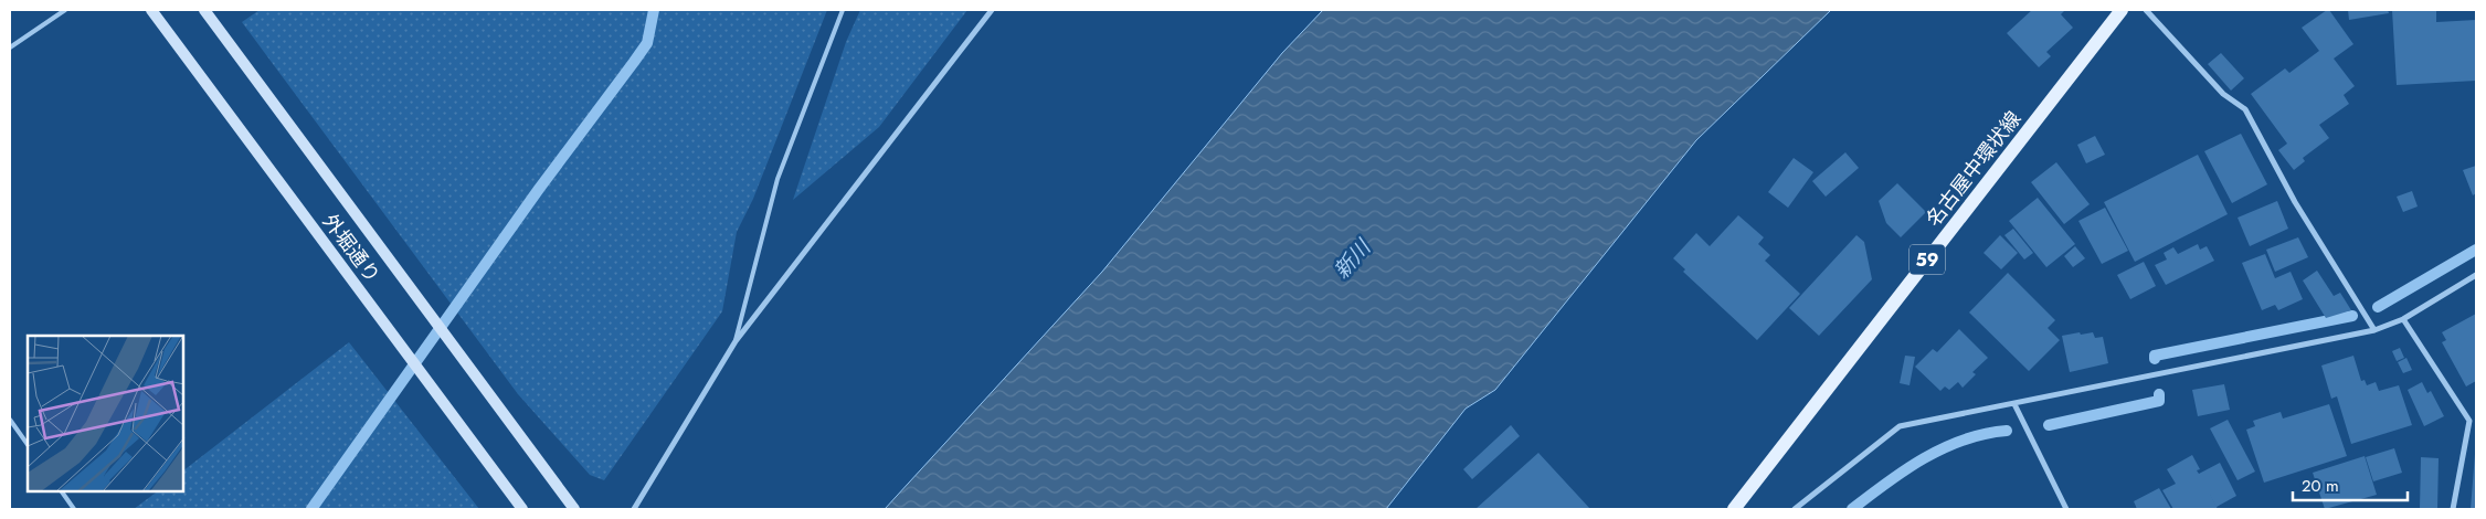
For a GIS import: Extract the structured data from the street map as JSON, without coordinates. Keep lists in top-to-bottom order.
{
  "streets": {
    "main road": ["名古屋中環状線", "外堀通り", "59"]
  },
  "water": ["新川"],
  "scale_bar": "20 m"
}
